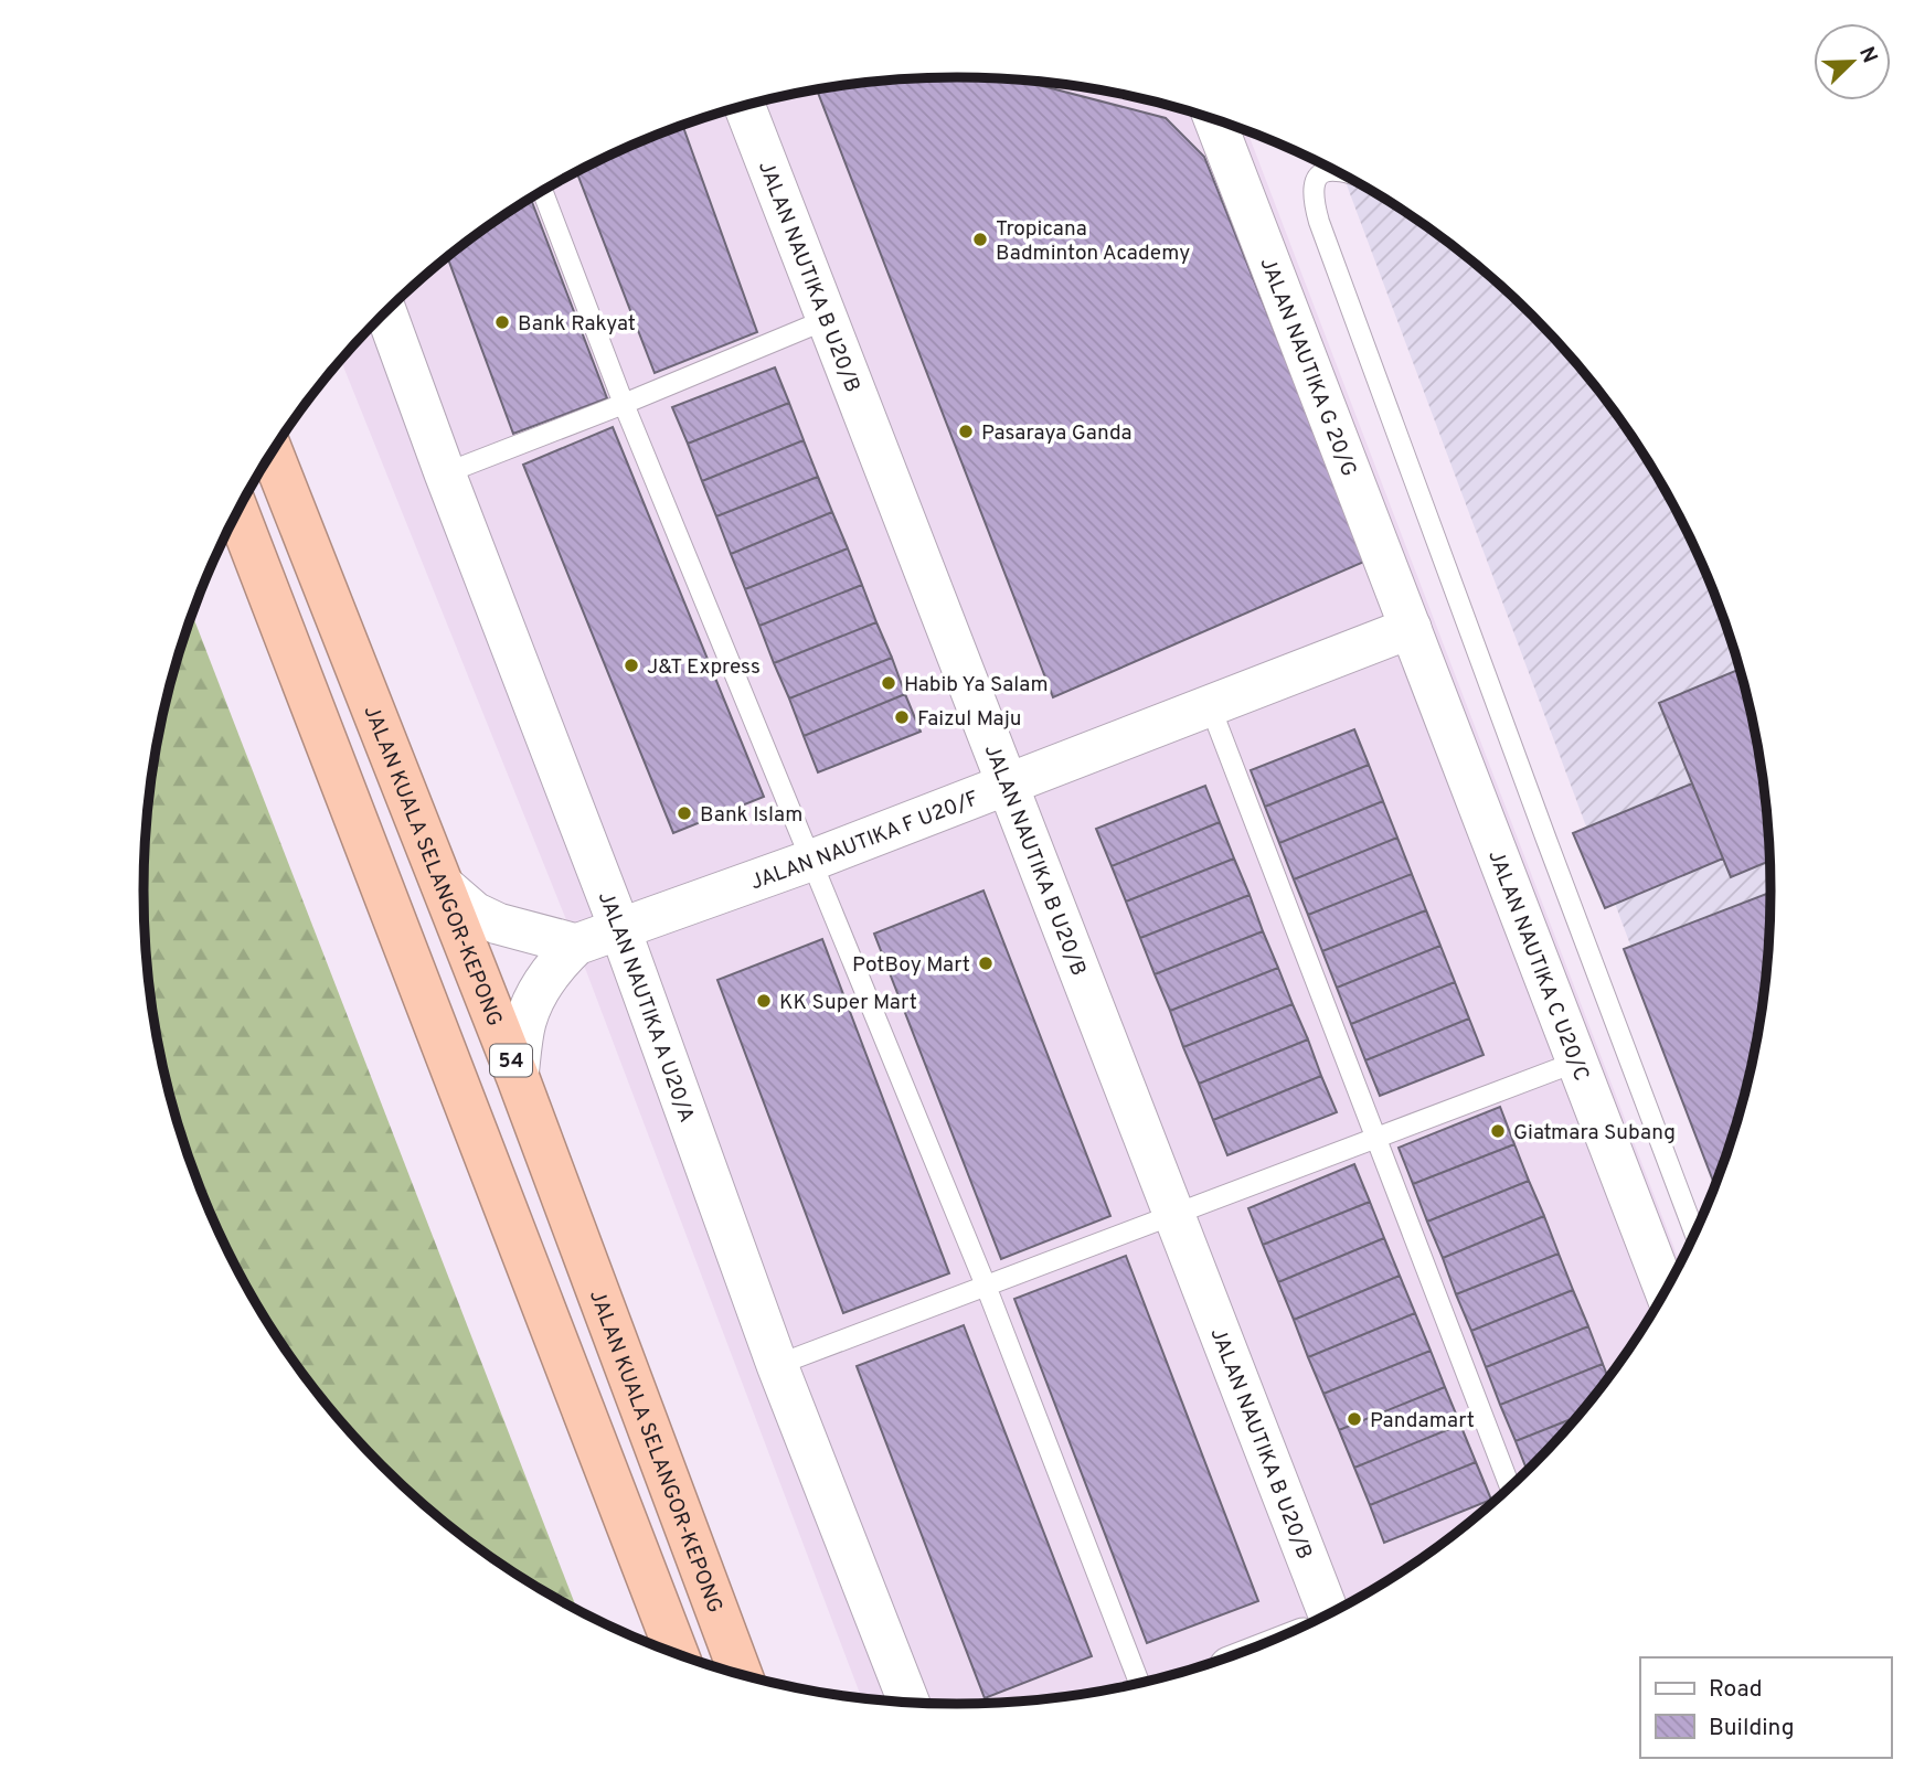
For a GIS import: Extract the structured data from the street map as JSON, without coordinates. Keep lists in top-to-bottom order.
{
  "streets": {
    "highway": ["JALAN KUALA SELANGOR-KEPONG", "54"],
    "street": [
      "JALAN NAUTIKA B U20/B",
      "JALAN NAUTIKA G 20/G",
      "JALAN NAUTIKA F U20/F",
      "JALAN NAUTIKA C U20/C",
      "JALAN NAUTIKA A U20/A"
    ]
  },
  "crossings": [
    ["JALAN NAUTIKA B U20/B", "JALAN NAUTIKA F U20/F"],
    ["JALAN NAUTIKA G 20/G", "JALAN NAUTIKA F U20/F"],
    ["JALAN NAUTIKA G 20/G", "JALAN NAUTIKA C U20/C"],
    ["JALAN NAUTIKA F U20/F", "JALAN KUALA SELANGOR-KEPONG"],
    ["JALAN NAUTIKA F U20/F", "JALAN NAUTIKA C U20/C"],
    ["JALAN NAUTIKA F U20/F", "JALAN NAUTIKA A U20/A"]
  ],
  "places": [
    "Tropicana Badminton Academy",
    "Bank Rakyat",
    "Pasaraya Ganda",
    "J&T Express",
    "Habib Ya Salam",
    "Faizul Maju",
    "Bank Islam",
    "PotBoy Mart",
    "KK Super Mart",
    "Giatmara Subang",
    "Pandamart"
  ],
  "legend": ["Road", "Building"],
  "north": "top right"
}
